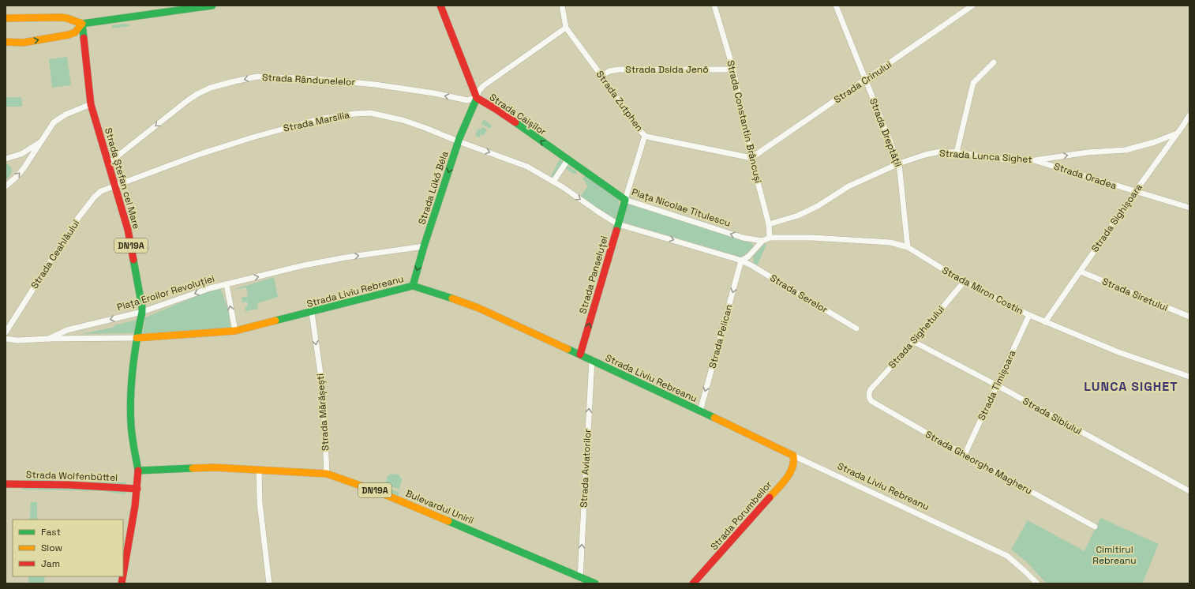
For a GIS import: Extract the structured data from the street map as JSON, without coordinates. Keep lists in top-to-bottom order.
{
  "streets": {
    "main road": [
      "Strada Caișilor",
      "Strada Ștefan cel Mare",
      "Strada Lükő Béla",
      "Piața Nicolae Titulescu",
      "DN19A",
      "Strada Panseluței",
      "Strada Liviu Rebreanu",
      "Piața Eroilor Revoluției",
      "Strada Wolfenbüttel",
      "Bulevardul Unirii",
      "Strada Porumbeilor"
    ],
    "street": [
      "Strada Dsida Jenő",
      "Strada Rândunelelor",
      "Strada Crinului",
      "Strada Zutphen",
      "Strada Marsilia",
      "Strada Constantin Brâncuși",
      "Strada Dreptății",
      "Strada Lunca Sighet",
      "Strada Oradea",
      "Strada Sighișoara",
      "Strada Ceahlăului",
      "Strada Miron Costin",
      "Strada Serelor",
      "Strada Siretului",
      "Strada Pelican",
      "Strada Sighetului",
      "Strada Timișoara",
      "Strada Mărășești",
      "Strada Sibiului",
      "Strada Gheorghe Magheru",
      "Strada Aviatorilor"
    ]
  },
  "crossings": [
    ["Strada Dsida Jenő", "Strada Zutphen"],
    ["Strada Dsida Jenő", "Strada Constantin Brâncuși"],
    ["Strada Rândunelelor", "Strada Caișilor"],
    ["Strada Rândunelelor", "Strada Ștefan cel Mare"],
    ["Strada Rândunelelor", "Strada Lükő Béla"],
    ["Strada Crinului", "Strada Zutphen"],
    ["Strada Crinului", "Strada Constantin Brâncuși"],
    ["Strada Crinului", "Strada Dreptății"],
    ["Strada Zutphen", "Strada Constantin Brâncuși"],
    ["Strada Caișilor", "Strada Lükő Béla"],
    ["Strada Caișilor", "Piața Nicolae Titulescu"],
    ["Strada Marsilia", "Strada Ștefan cel Mare"],
    ["Strada Marsilia", "Strada Lükő Béla"],
    ["Strada Marsilia", "Strada Ceahlăului"],
    ["Strada Constantin Brâncuși", "Strada Lunca Sighet"],
    ["Strada Constantin Brâncuși", "Strada Miron Costin"],
    ["Strada Dreptății", "Strada Lunca Sighet"],
    ["Strada Dreptății", "Strada Miron Costin"],
    ["Strada Lunca Sighet", "Strada Oradea"],
    ["Strada Lunca Sighet", "Strada Sighișoara"],
    ["Strada Oradea", "Strada Sighișoara"],
    ["Strada Ștefan cel Mare", "DN19A"],
    ["Strada Ștefan cel Mare", "Strada Ceahlăului"],
    ["Strada Ștefan cel Mare", "Piața Eroilor Revoluției"],
    ["Strada Ștefan cel Mare", "Bulevardul Unirii"],
    ["Strada Lükő Béla", "Strada Liviu Rebreanu"],
    ["Piața Nicolae Titulescu", "Strada Panseluței"],
    ["Strada Sighișoara", "Strada Miron Costin"],
    ["Strada Sighișoara", "Strada Siretului"],
    ["DN19A", "Strada Wolfenbüttel"],
    ["DN19A", "Bulevardul Unirii"],
    ["Strada Panseluței", "Strada Liviu Rebreanu"],
    ["Strada Miron Costin", "Strada Sighetului"],
    ["Strada Miron Costin", "Strada Timișoara"],
    ["Strada Liviu Rebreanu", "Piața Eroilor Revoluției"],
    ["Strada Liviu Rebreanu", "Strada Pelican"],
    ["Strada Liviu Rebreanu", "Strada Mărășești"],
    ["Strada Liviu Rebreanu", "Strada Aviatorilor"],
    ["Strada Liviu Rebreanu", "Strada Porumbeilor"],
    ["Strada Serelor", "Strada Pelican"],
    ["Strada Sighetului", "Strada Sibiului"],
    ["Strada Sighetului", "Strada Gheorghe Magheru"],
    ["Strada Timișoara", "Strada Sibiului"],
    ["Strada Timișoara", "Strada Gheorghe Magheru"],
    ["Strada Mărășești", "Bulevardul Unirii"],
    ["Strada Aviatorilor", "Bulevardul Unirii"]
  ],
  "one_way": [
    "Strada Rândunelelor",
    "Strada Caișilor",
    "Strada Lükő Béla",
    "Piața Nicolae Titulescu",
    "Strada Panseluței",
    "Strada Pelican",
    "Strada Mărășești",
    "Strada Aviatorilor"
  ],
  "districts": ["LUNCA SIGHET"],
  "parks": ["Cimitirul Rebreanu"],
  "legend": ["Fast", "Slow", "Jam"]
}
